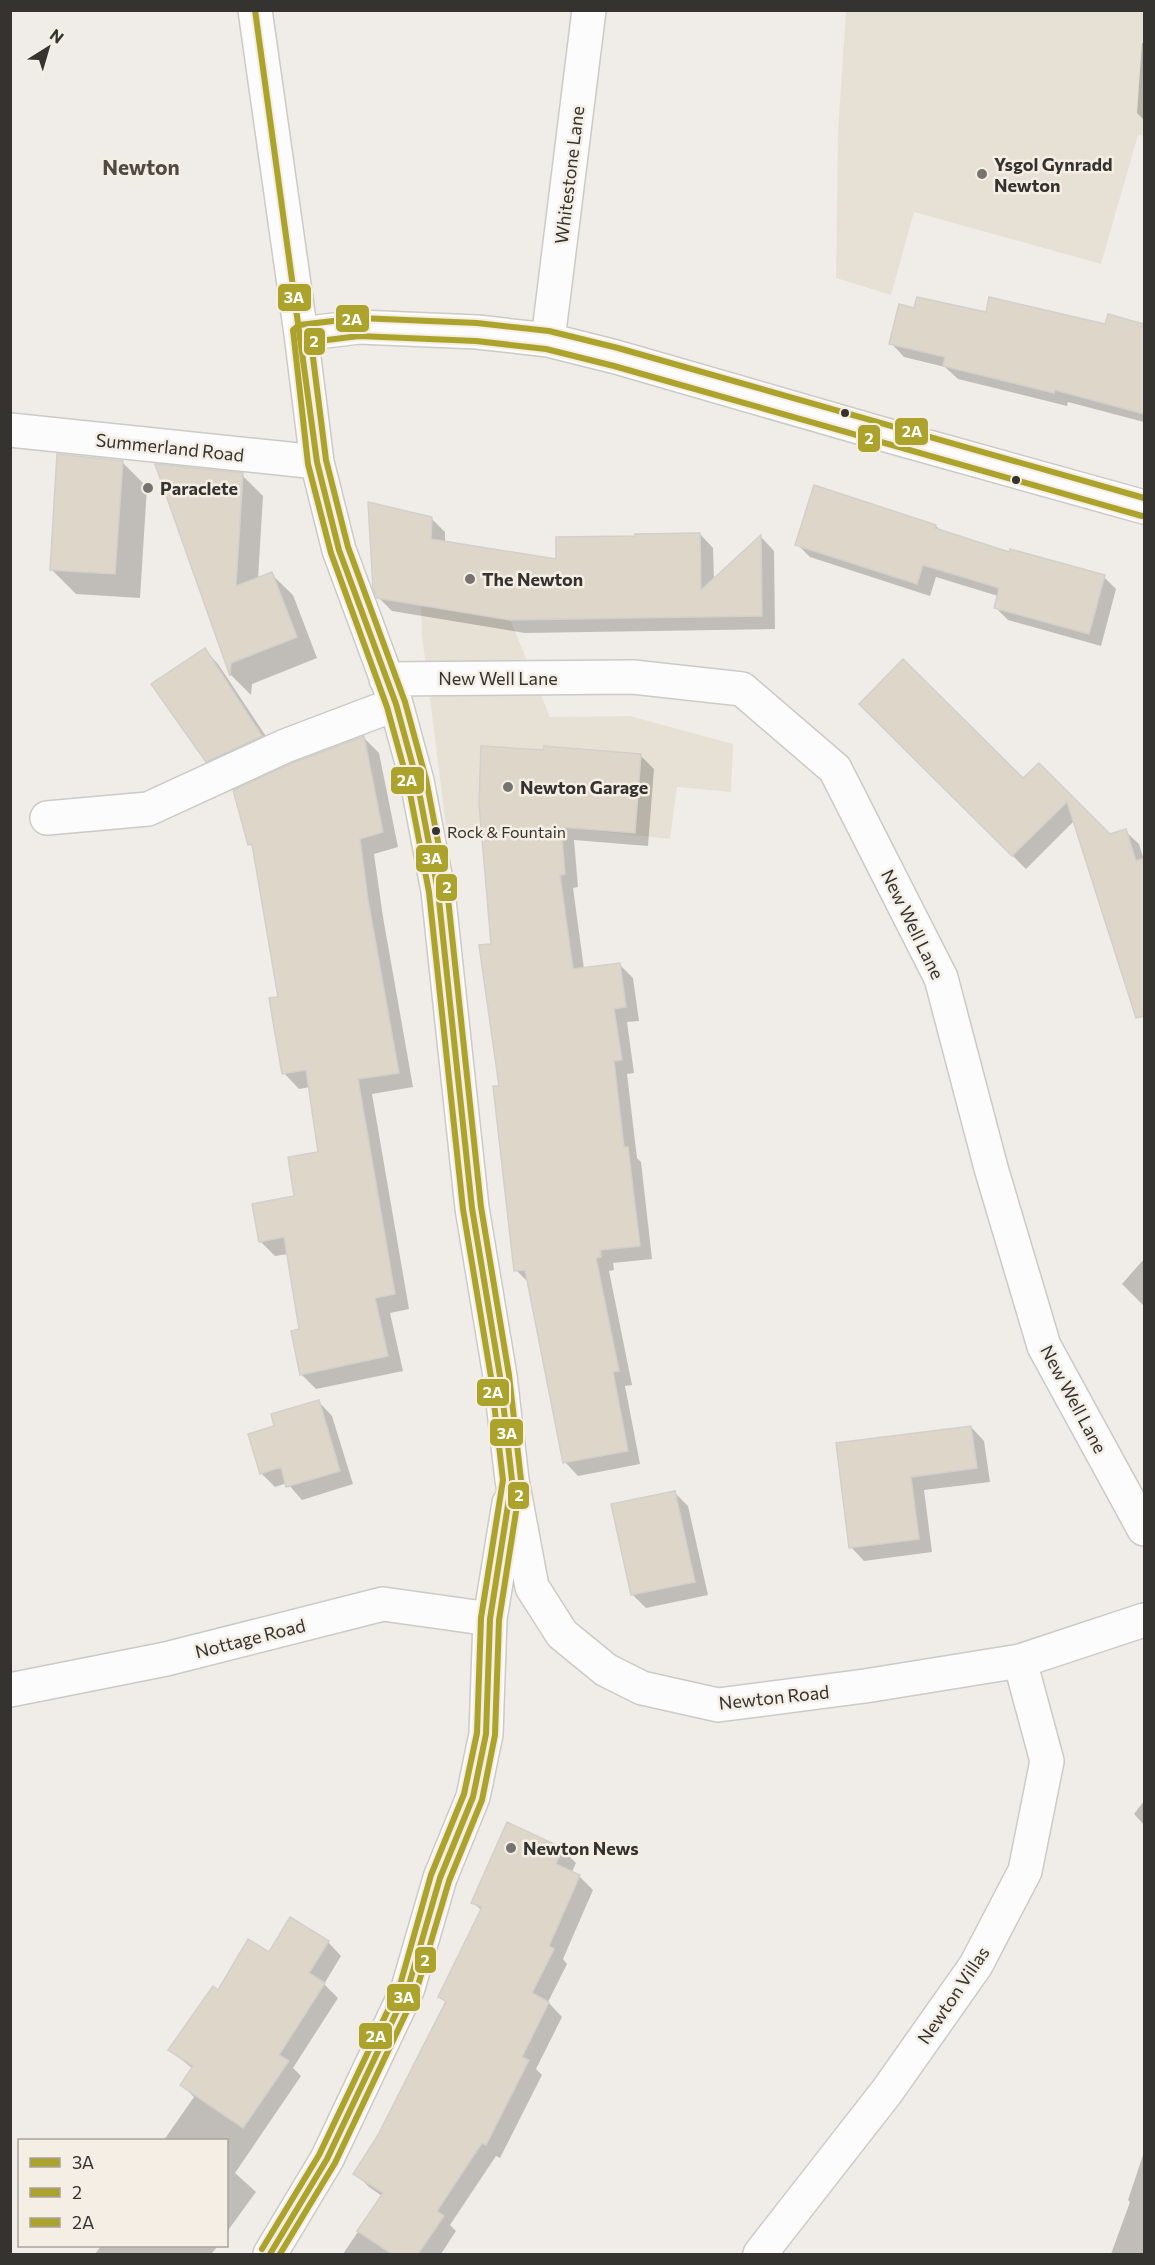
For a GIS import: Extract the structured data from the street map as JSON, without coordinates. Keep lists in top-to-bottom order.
{
  "streets": {
    "street": [
      "Whitestone Lane",
      "Summerland Road",
      "New Well Lane",
      "Nottage Road",
      "Newton Road",
      "Newton Villas"
    ]
  },
  "crossings": [
    ["Summerland Road", "Newton Road"],
    ["New Well Lane", "Newton Road"],
    ["Newton Road", "Newton Villas"]
  ],
  "districts": ["Newton"],
  "places": [
    "Ysgol Gynradd Newton",
    "Paraclete",
    "The Newton",
    "Newton Garage",
    "Rock & Fountain",
    "Newton News"
  ],
  "lines": ["transit line 3A", "transit line 2A", "transit line 2"],
  "legend": ["3A", "2", "2A"],
  "north": "top right"
}
